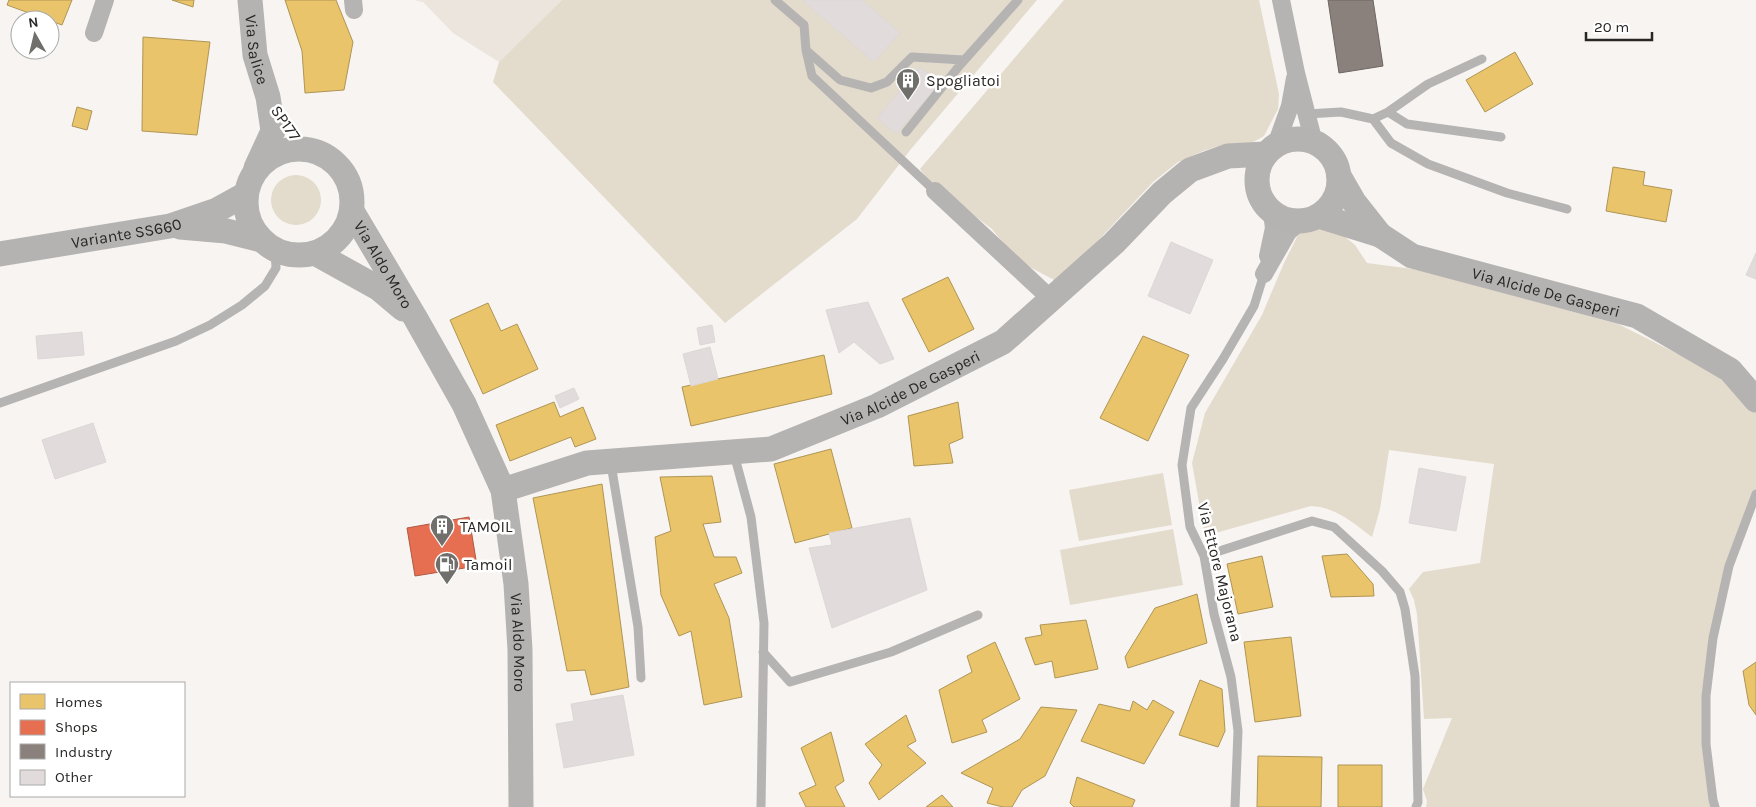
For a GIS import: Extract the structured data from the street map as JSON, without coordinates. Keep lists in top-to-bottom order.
{
  "streets": {
    "main road": [
      "Via Salice",
      "SP177",
      "Variante SS660",
      "Via Aldo Moro",
      "Via Alcide De Gasperi"
    ],
    "lane": ["Via Ettore Majorana"]
  },
  "crossings": [
    ["Via Salice", "SP177"],
    ["SP177", "Variante SS660"],
    ["SP177", "Via Aldo Moro"],
    ["Variante SS660", "Via Aldo Moro"],
    ["Via Aldo Moro", "Via Alcide De Gasperi"]
  ],
  "places": {
    "building": ["Spogliatoi", "TAMOIL"],
    "fuel station": ["Tamoil"]
  },
  "legend": [
    "Homes",
    "Shops",
    "Industry",
    "Other"
  ],
  "scale_bar": "20 m",
  "north": "top"
}
